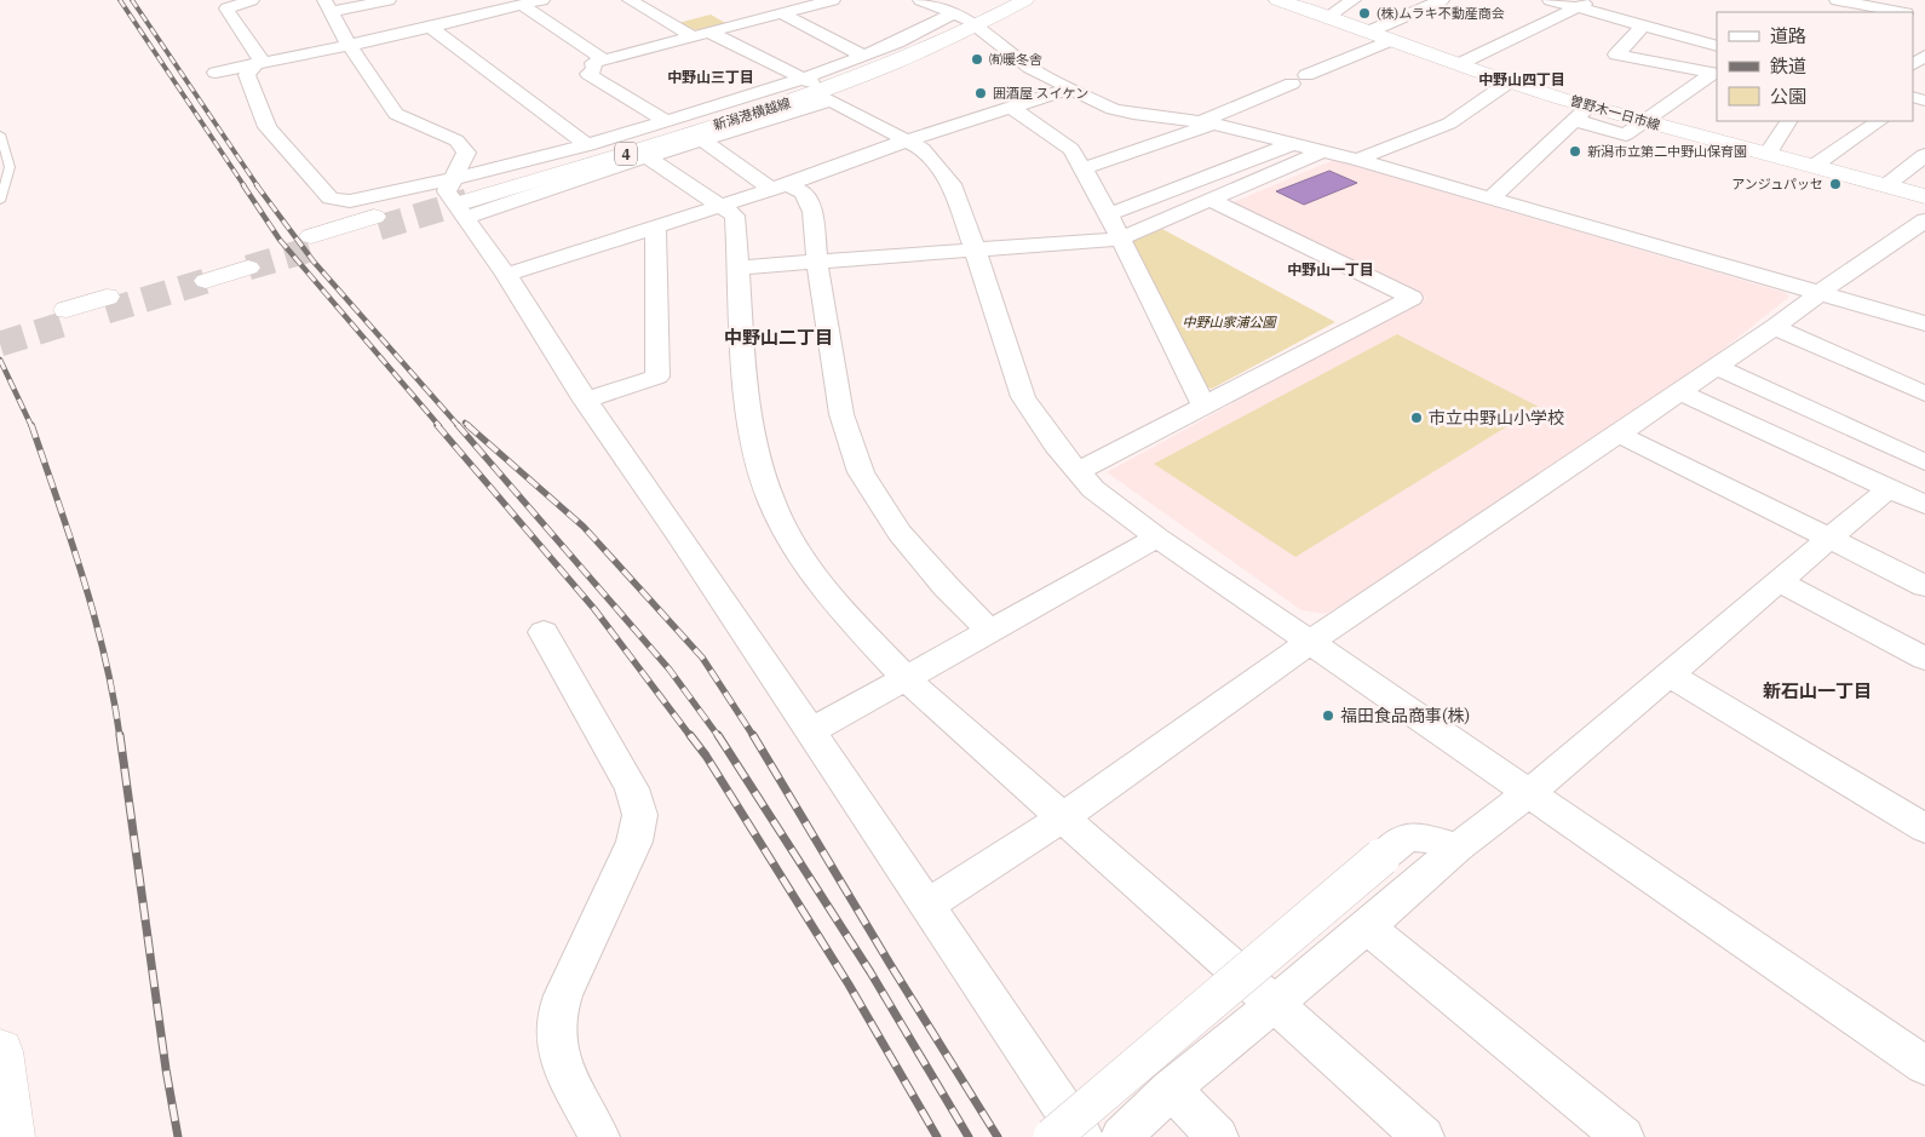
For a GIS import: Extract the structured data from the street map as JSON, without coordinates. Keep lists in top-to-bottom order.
{
  "streets": {
    "main road": ["曽野木一日市線", "新潟港横越線", "4"]
  },
  "districts": [
    "中野山三丁目",
    "中野山四丁目",
    "中野山一丁目",
    "中野山二丁目",
    "新石山一丁目"
  ],
  "parks": ["中野山家浦公園"],
  "places": [
    "(株)ムラキ不動産商会",
    "㈲暖冬舎",
    "囲酒屋 スイケン",
    "新潟市立第二中野山保育園",
    "アンジュパッセ",
    "市立中野山小学校",
    "福田食品商事(株)"
  ],
  "legend": ["道路", "鉄道", "公園"]
}
